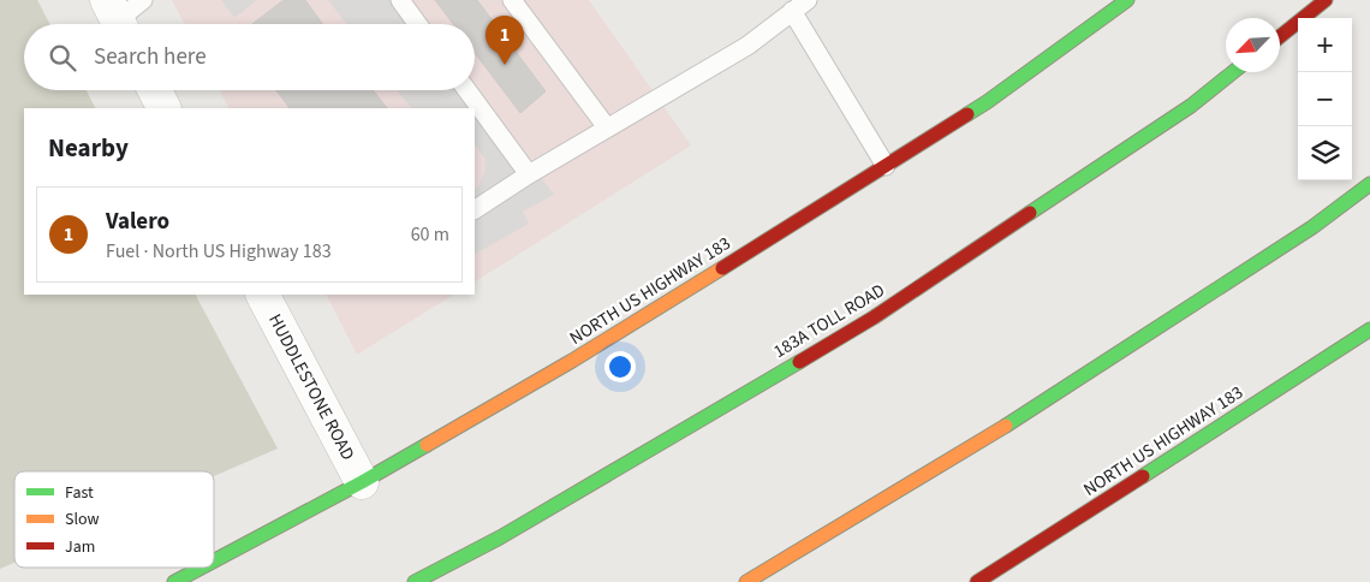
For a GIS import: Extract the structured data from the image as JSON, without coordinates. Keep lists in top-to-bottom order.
{
  "streets": {
    "main road": ["NORTH US HIGHWAY 183", "183A TOLL ROAD"],
    "street": ["HUDDLESTONE ROAD"]
  },
  "crossings": [
    ["NORTH US HIGHWAY 183", "HUDDLESTONE ROAD"]
  ],
  "legend": ["Fast", "Slow", "Jam"],
  "north": "bottom left",
  "page": {
    "pins": "1",
    "map_buttons": ["+", "−"],
    "search": "Search here",
    "heading": "Nearby",
    "list": [
      {
        "mark": "1",
        "name": "Valero",
        "note": "Fuel · North US Highway 183",
        "value": "60 m"
      }
    ]
  }
}
